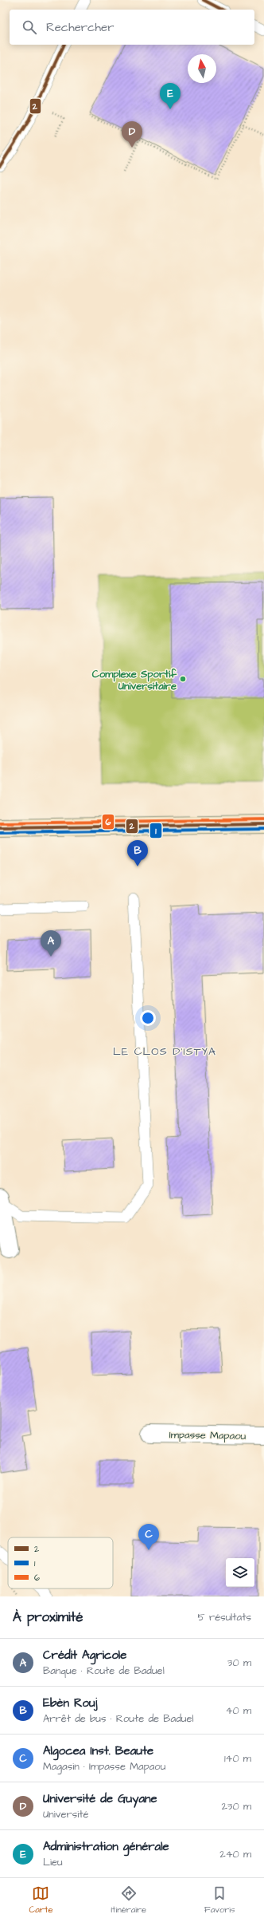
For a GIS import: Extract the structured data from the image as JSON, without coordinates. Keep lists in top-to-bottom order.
{
  "streets": {
    "street": ["Impasse Mapaou"]
  },
  "districts": ["LE CLOS D'ISTYA"],
  "places": ["Complexe Sportif Universitaire"],
  "lines": ["transit line 2", "transit line 6", "transit line 1"],
  "legend": ["2", "1", "6"],
  "north": "top",
  "page": {
    "search": "Rechercher",
    "pins": [
      "E",
      "D",
      "B",
      "A",
      "C"
    ],
    "heading": ["À proximité", "5 résultats"],
    "list": [
      {
        "mark": "A",
        "name": "Crédit Agricole",
        "note": "Banque · Route de Baduel",
        "value": "30 m"
      },
      {
        "mark": "B",
        "name": "Ebèn Rouj",
        "note": "Arrêt de bus · Route de Baduel",
        "value": "40 m"
      },
      {
        "mark": "C",
        "name": "Algocea Inst. Beaute",
        "note": "Magasin · Impasse Mapaou",
        "value": "140 m"
      },
      {
        "mark": "D",
        "name": "Université de Guyane",
        "note": "Université",
        "value": "230 m"
      },
      {
        "mark": "E",
        "name": "Administration générale",
        "note": "Lieu",
        "value": "240 m"
      }
    ],
    "nav": ["Carte", "Itinéraire", "Favoris"]
  }
}
